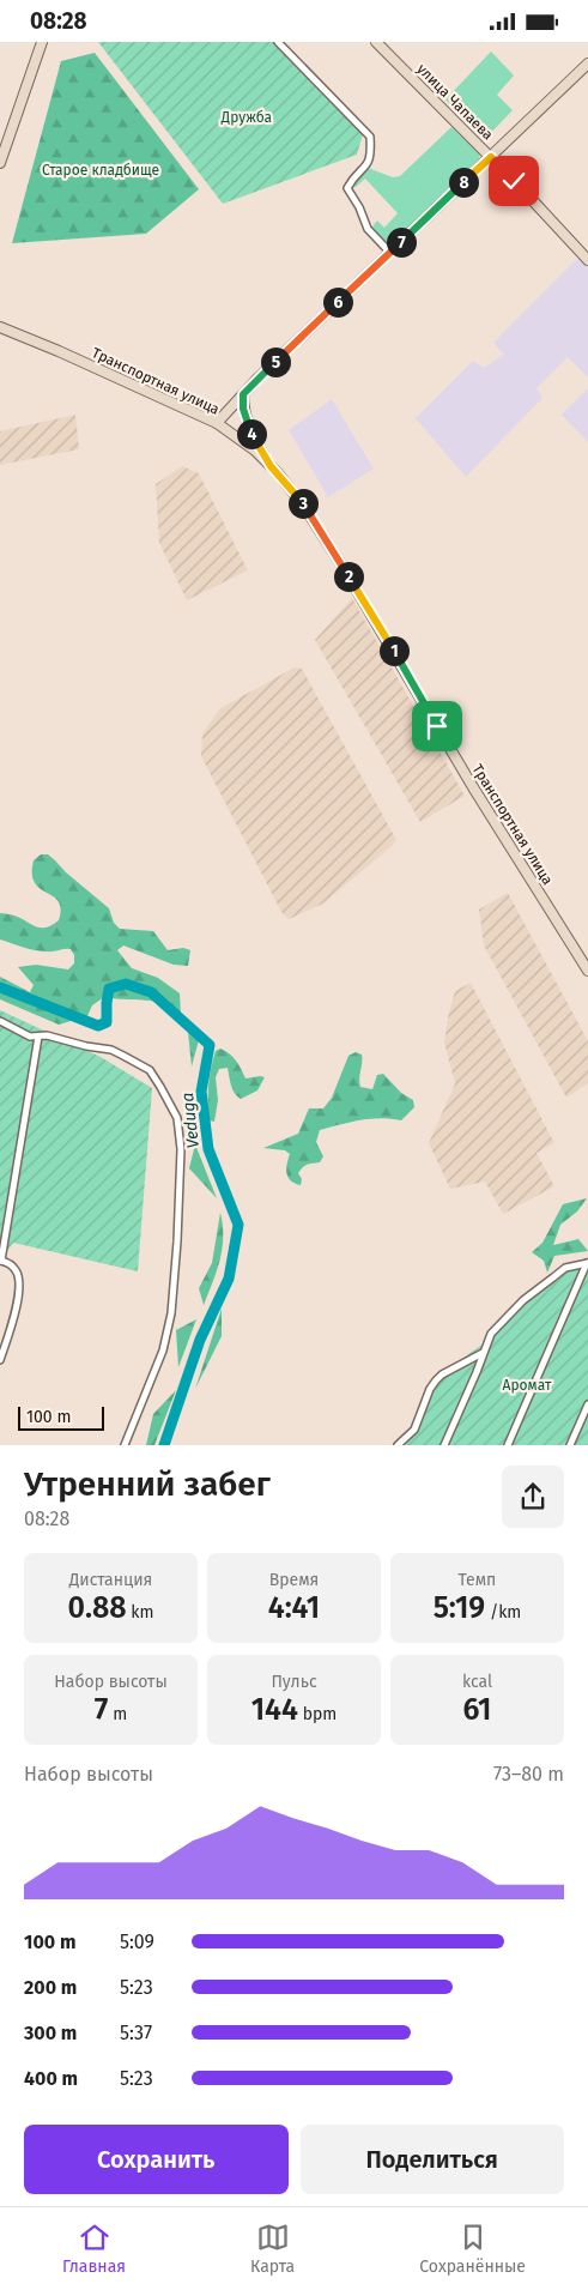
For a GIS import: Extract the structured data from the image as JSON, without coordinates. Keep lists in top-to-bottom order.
{
  "streets": {
    "street": ["улица Чапаева", "Транспортная улица"]
  },
  "water": ["Veduga"],
  "parks": ["Дружба", "Старое кладбище", "Аромат"],
  "scale_bar": "100 m",
  "page": {
    "status": "08:28",
    "pins": [
      "8",
      "7",
      "6",
      "5",
      "4",
      "3",
      "2",
      "1"
    ],
    "scale": "100 m",
    "heading": ["Утренний забег", "08:28"],
    "stats": [
      ["Дистанция", "0.88 km"],
      ["Время", "4:41"],
      ["Темп", "5:19 /km"],
      ["Набор высоты", "7 m"],
      ["Пульс", "144 bpm"],
      ["kcal", "61"]
    ],
    "chart": ["Набор высоты", "73–80 m"],
    "list": [
      {
        "name": "100 m",
        "note": "5:09"
      },
      {
        "name": "200 m",
        "note": "5:23"
      },
      {
        "name": "300 m",
        "note": "5:37"
      },
      {
        "name": "400 m",
        "note": "5:23"
      }
    ],
    "buttons": ["Сохранить", "Поделиться"],
    "tabs": ["Главная", "Карта", "Сохранённые"]
  }
}
